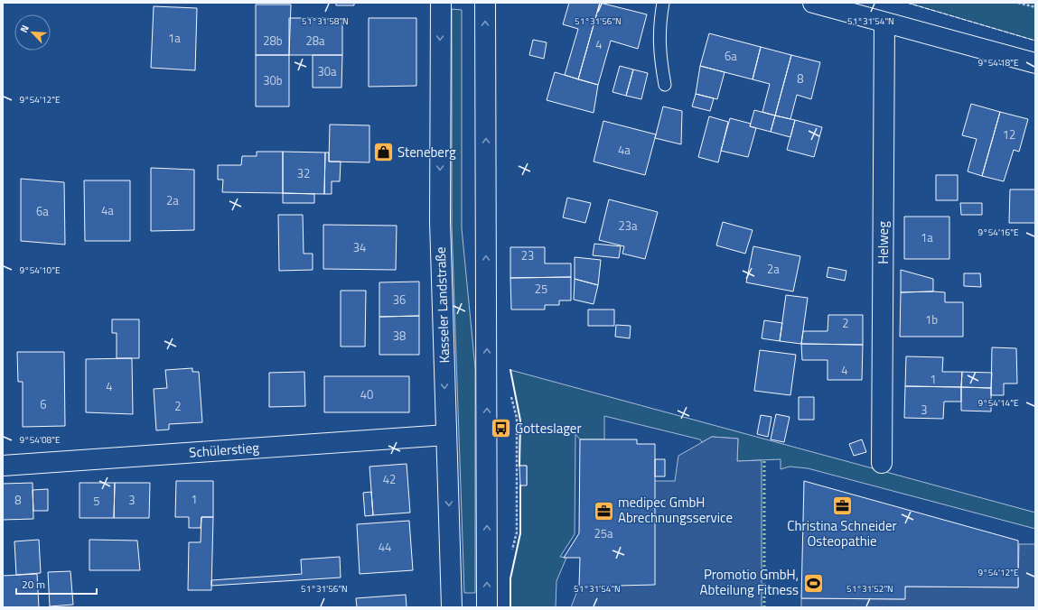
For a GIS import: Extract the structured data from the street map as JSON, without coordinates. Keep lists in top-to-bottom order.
{
  "streets": {
    "main road": ["Helweg", "Kasseler Landstraße", "Schülerstieg"]
  },
  "crossings": [
    ["Kasseler Landstraße", "Schülerstieg"]
  ],
  "places": {
    "shop": ["Steneberg"],
    "bus stop": ["Gotteslager"],
    "office": ["Christina Schneider Osteopathie", "medipec GmbH Abrechnungsservice"],
    "sports": ["Promotio GmbH, Abteilung Fitness"]
  },
  "house_numbers": [
    "1a",
    "28b",
    "28a",
    "4",
    "6a",
    "30a",
    "8",
    "30b",
    "12",
    "4a",
    "32",
    "2a",
    "4a",
    "6a",
    "23a",
    "1a",
    "34",
    "23",
    "2a",
    "25",
    "36",
    "1b",
    "2",
    "38",
    "4",
    "1",
    "4",
    "40",
    "6",
    "2",
    "3",
    "42",
    "1",
    "8",
    "3",
    "5",
    "25a",
    "44"
  ],
  "scale_bar": "20 m",
  "north": "top left",
  "coordinates": [
    "51°31'58\"N",
    "51°31'56\"N",
    "51°31'54\"N",
    "9°54'18\"E",
    "9°54'12\"E",
    "9°54'16\"E",
    "9°54'10\"E",
    "9°54'14\"E",
    "9°54'08\"E",
    "51°31'52\"N"
  ]
}
